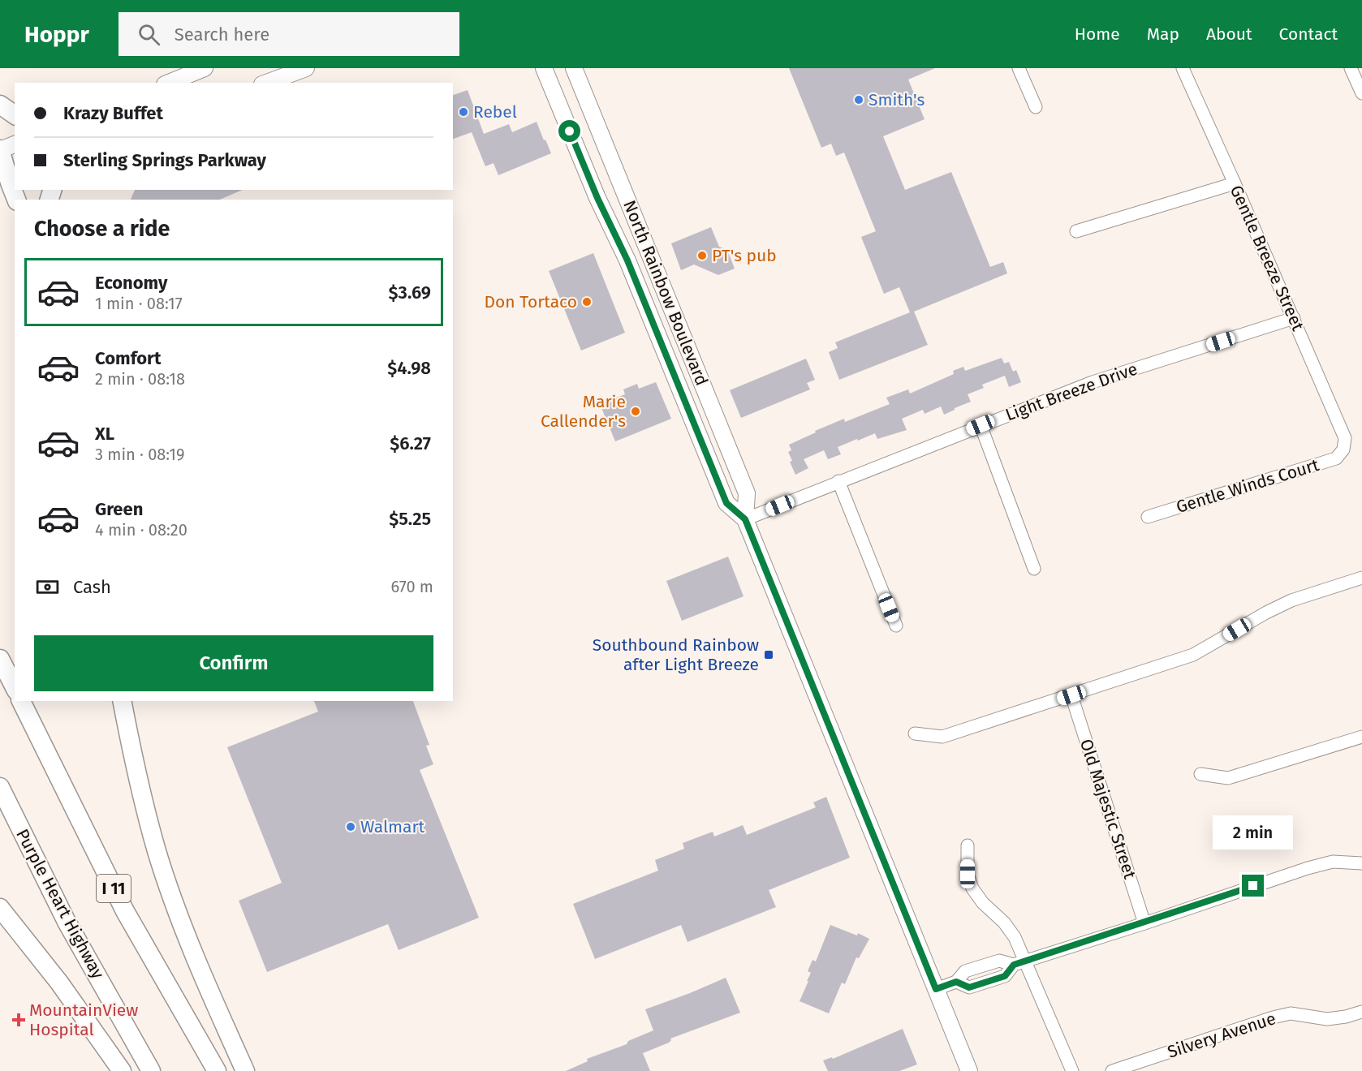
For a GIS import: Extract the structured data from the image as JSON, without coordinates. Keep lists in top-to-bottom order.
{
  "streets": {
    "highway": ["I 11", "Purple Heart Highway"],
    "main road": ["North Rainbow Boulevard"],
    "street": [
      "Gentle Breeze Street",
      "Light Breeze Drive",
      "Gentle Winds Court",
      "Old Majestic Street",
      "Silvery Avenue"
    ]
  },
  "crossings": [
    ["Gentle Breeze Street", "Light Breeze Drive"],
    ["Gentle Breeze Street", "Gentle Winds Court"],
    ["North Rainbow Boulevard", "Light Breeze Drive"]
  ],
  "places": {
    "other": [
      "Smith's",
      "Rebel",
      "PT's pub",
      "Don Tortaco",
      "Marie Callender's",
      "Walmart"
    ],
    "transit": ["Southbound Rainbow after Light Breeze"],
    "health": ["MountainView Hospital"]
  },
  "page": {
    "header": "Hoppr",
    "search": "Search here",
    "nav": [
      "Home",
      "Map",
      "About",
      "Contact"
    ],
    "banner": ["Krazy Buffet", "Sterling Springs Parkway"],
    "heading": "Choose a ride",
    "list": [
      {
        "name": "Economy",
        "note": "1 min · 08:17",
        "value": "$3.69"
      },
      {
        "name": "Comfort",
        "note": "2 min · 08:18",
        "value": "$4.98"
      },
      {
        "name": "XL",
        "note": "3 min · 08:19",
        "value": "$6.27"
      },
      {
        "name": "Green",
        "note": "4 min · 08:20",
        "value": "$5.25"
      }
    ],
    "pay": ["Cash", "670 m"],
    "buttons": "Confirm",
    "bubble": "2 min"
  }
}
